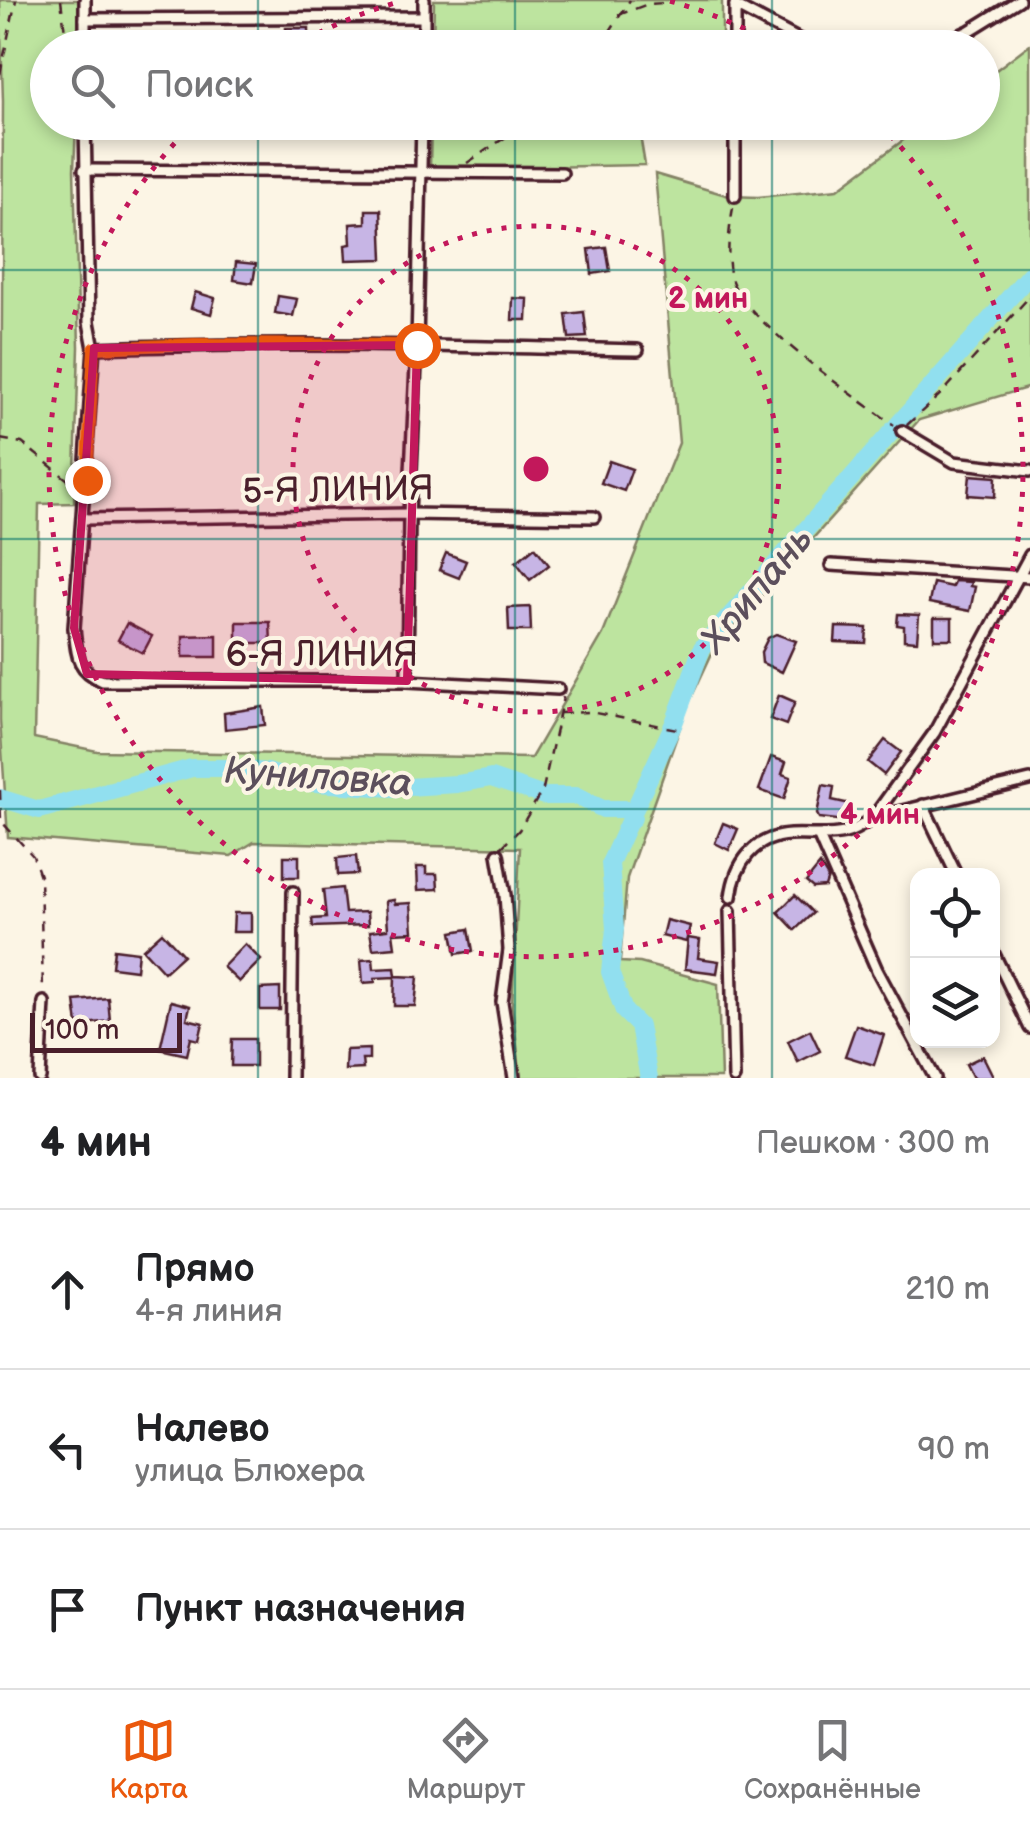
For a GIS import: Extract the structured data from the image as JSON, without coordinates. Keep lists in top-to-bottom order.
{
  "streets": {
    "street": ["5-Я ЛИНИЯ", "6-Я ЛИНИЯ"]
  },
  "crossings": [
    ["5-Я ЛИНИЯ", "6-Я ЛИНИЯ"]
  ],
  "water": ["Хрипань", "Куниловка"],
  "scale_bar": "100 m",
  "page": {
    "search": "Поиск",
    "scale": "100 m",
    "heading": ["4 мин", "Пешком · 300 m"],
    "list": [
      ["Прямо", "4-я линия", "210 m"],
      ["Налево", "улица Блюхера", "90 m"],
      "Пункт назначения"
    ],
    "nav": ["Карта", "Маршрут", "Сохранённые"]
  },
  "rings": ["2 мин", "4 мин"]
}
